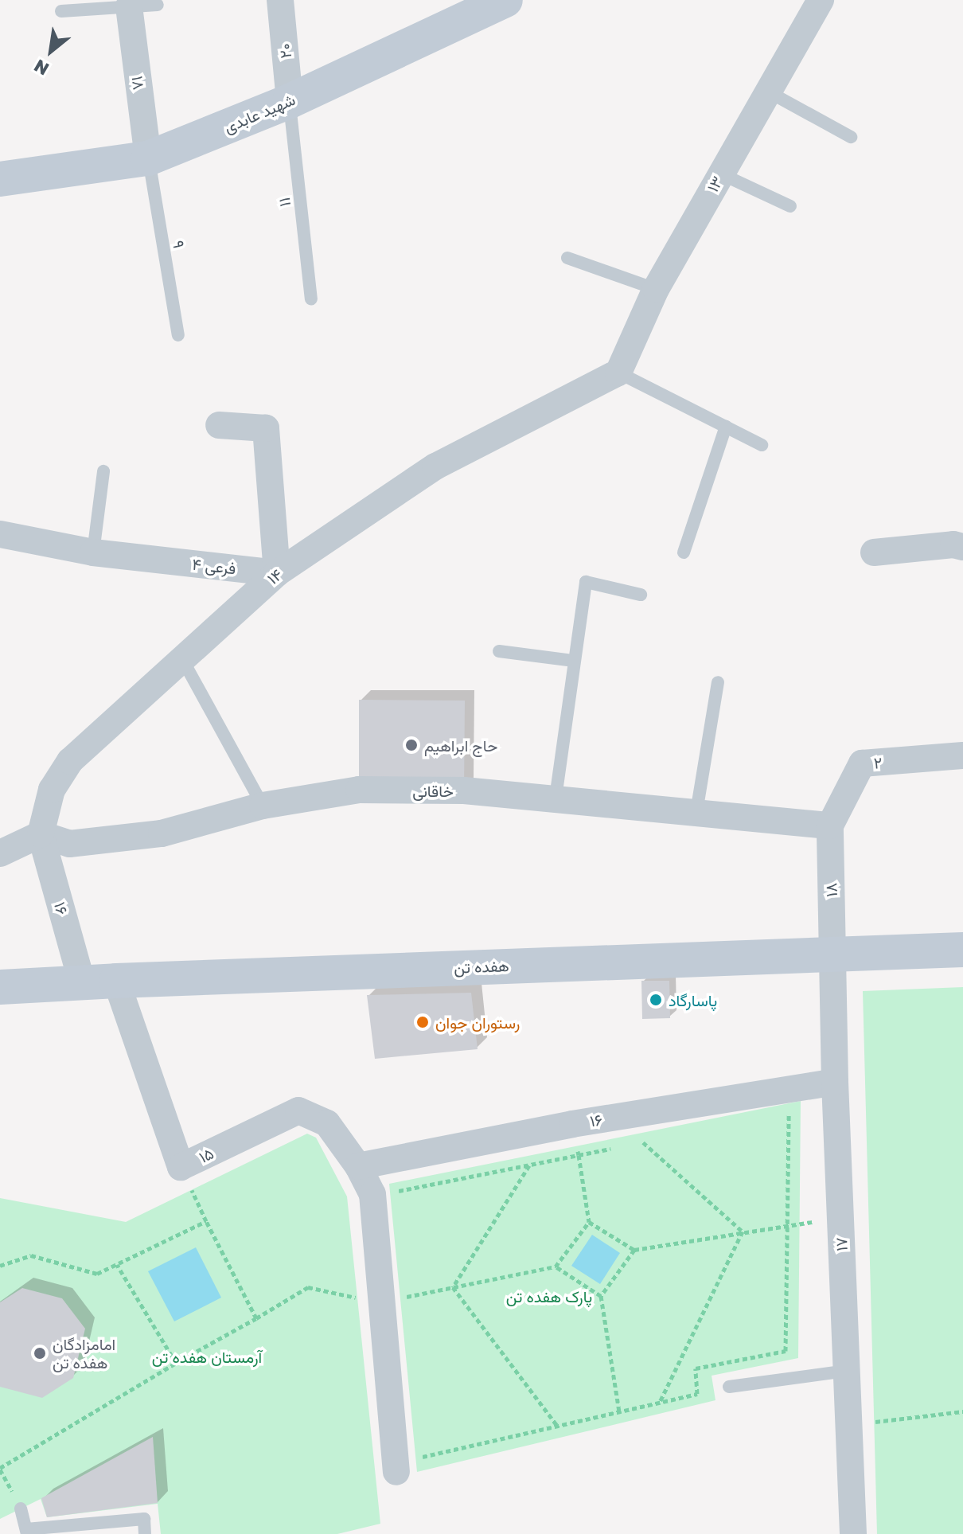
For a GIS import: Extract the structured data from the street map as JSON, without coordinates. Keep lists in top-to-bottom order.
{
  "streets": {
    "main road": ["شهید عابدی", "هفده تن"],
    "street": [
      "۲۰",
      "۱۸",
      "۱۳",
      "فرعی ۴",
      "۱۴",
      "۲",
      "خاقانی",
      "۱۶",
      "۱۵",
      "۱۷"
    ],
    "lane": ["۱۱", "۹"]
  },
  "crossings": [
    ["۲۰", "شهید عابدی"],
    ["۲۰", "۱۱"],
    ["۱۸", "شهید عابدی"],
    ["۱۸", "۹"],
    ["۱۸", "۲"],
    ["۱۸", "خاقانی"],
    ["۱۸", "هفده تن"],
    ["۱۸", "۱۷"],
    ["شهید عابدی", "۱۱"],
    ["شهید عابدی", "۹"],
    ["۱۳", "۱۴"],
    ["فرعی ۴", "۱۴"],
    ["۱۴", "خاقانی"],
    ["۱۴", "۱۶"],
    ["۲", "خاقانی"],
    ["خاقانی", "۱۶"],
    ["۱۶", "هفده تن"],
    ["۱۶", "۱۵"],
    ["۱۶", "۱۷"],
    ["هفده تن", "۱۵"],
    ["هفده تن", "۱۷"]
  ],
  "parks": ["پارک هفده تن", "آرمستان هفده تن"],
  "places": [
    "حاج ابراهیم",
    "پاسارگاد",
    "رستوران جوان",
    "امامزادگان هفده تن"
  ],
  "north": "bottom left"
}
